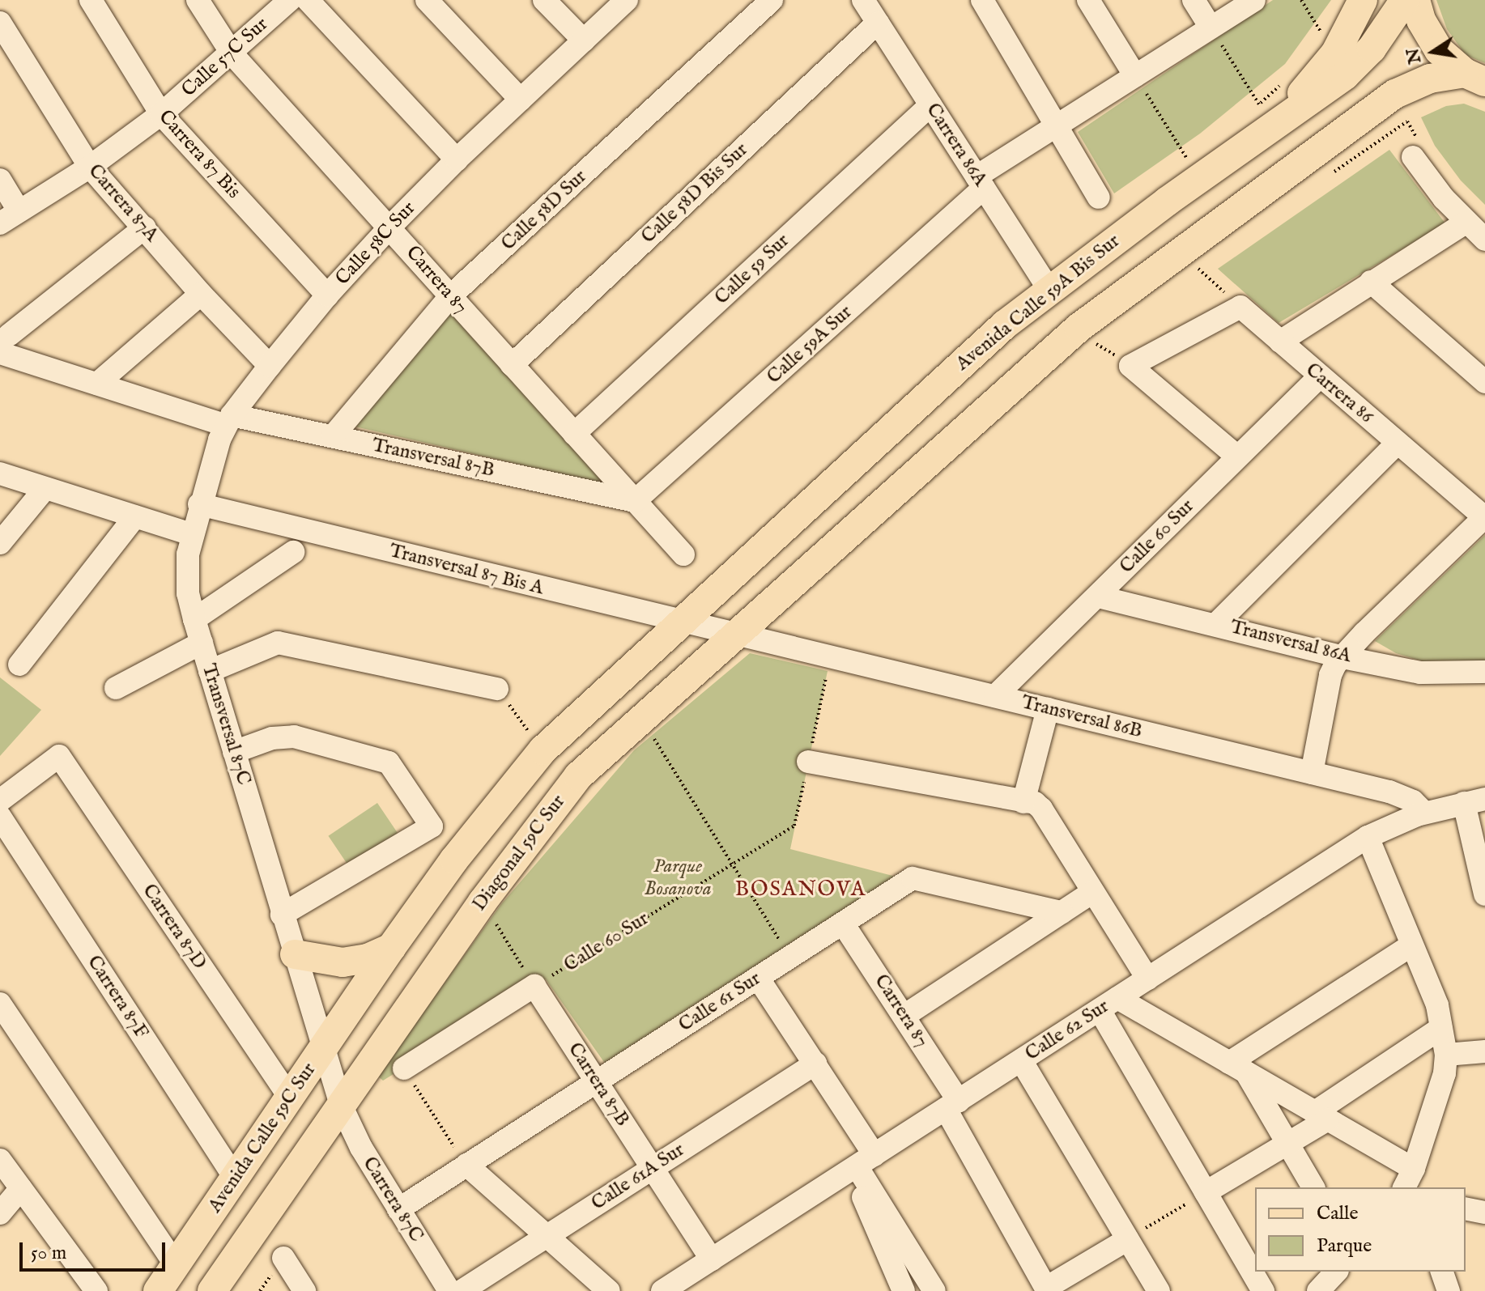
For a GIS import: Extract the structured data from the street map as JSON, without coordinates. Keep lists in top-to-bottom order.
{
  "streets": {
    "main road": ["Avenida Calle 59A Bis Sur", "Diagonal 59C Sur", "Avenida Calle 59C Sur"],
    "street": [
      "Calle 57C Sur",
      "Carrera 86A",
      "Carrera 87 Bis",
      "Calle 58D Bis Sur",
      "Carrera 87A",
      "Calle 58D Sur",
      "Calle 58C Sur",
      "Calle 59 Sur",
      "Carrera 87",
      "Calle 59A Sur",
      "Carrera 86",
      "Transversal 87B",
      "Calle 60 Sur",
      "Transversal 87 Bis A",
      "Transversal 86A",
      "Transversal 86B",
      "Transversal 87C",
      "Carrera 87D",
      "Carrera 87F",
      "Calle 61 Sur",
      "Calle 62 Sur",
      "Carrera 87B",
      "Calle 61A Sur",
      "Carrera 87C"
    ]
  },
  "crossings": [
    ["Calle 57C Sur", "Carrera 87 Bis"],
    ["Calle 57C Sur", "Carrera 87A"],
    ["Calle 57C Sur", "Carrera 87"],
    ["Carrera 86A", "Calle 58D Bis Sur"],
    ["Carrera 86A", "Calle 59 Sur"],
    ["Carrera 86A", "Avenida Calle 59A Bis Sur"],
    ["Carrera 86A", "Calle 59A Sur"],
    ["Carrera 87 Bis", "Calle 58C Sur"],
    ["Calle 58D Bis Sur", "Carrera 87"],
    ["Carrera 87A", "Calle 58C Sur"],
    ["Calle 58D Sur", "Carrera 87"],
    ["Calle 58D Sur", "Transversal 87B"],
    ["Calle 58C Sur", "Carrera 87"],
    ["Calle 58C Sur", "Transversal 87B"],
    ["Calle 58C Sur", "Transversal 87 Bis A"],
    ["Calle 58C Sur", "Transversal 87C"],
    ["Calle 59 Sur", "Carrera 87"],
    ["Carrera 87", "Calle 59A Sur"],
    ["Carrera 87", "Transversal 87B"],
    ["Carrera 87", "Calle 61 Sur"],
    ["Carrera 87", "Calle 62 Sur"],
    ["Avenida Calle 59A Bis Sur", "Transversal 87 Bis A"],
    ["Calle 59A Sur", "Transversal 87B"],
    ["Carrera 86", "Calle 60 Sur"],
    ["Calle 60 Sur", "Transversal 86A"],
    ["Calle 60 Sur", "Transversal 86B"],
    ["Calle 60 Sur", "Carrera 87B"],
    ["Transversal 87 Bis A", "Transversal 86B"],
    ["Transversal 87 Bis A", "Diagonal 59C Sur"],
    ["Transversal 86B", "Diagonal 59C Sur"],
    ["Transversal 86B", "Calle 62 Sur"],
    ["Transversal 87C", "Diagonal 59C Sur"],
    ["Transversal 87C", "Avenida Calle 59C Sur"],
    ["Transversal 87C", "Carrera 87C"],
    ["Diagonal 59C Sur", "Carrera 87C"],
    ["Carrera 87D", "Avenida Calle 59C Sur"],
    ["Carrera 87F", "Avenida Calle 59C Sur"],
    ["Calle 61 Sur", "Carrera 87B"],
    ["Calle 61 Sur", "Carrera 87C"],
    ["Calle 62 Sur", "Carrera 87B"],
    ["Carrera 87B", "Calle 61A Sur"]
  ],
  "districts": ["BOSANOVA"],
  "parks": ["Parque Bosanova"],
  "legend": ["Calle", "Parque"],
  "scale_bar": "50 m",
  "north": "left"
}
